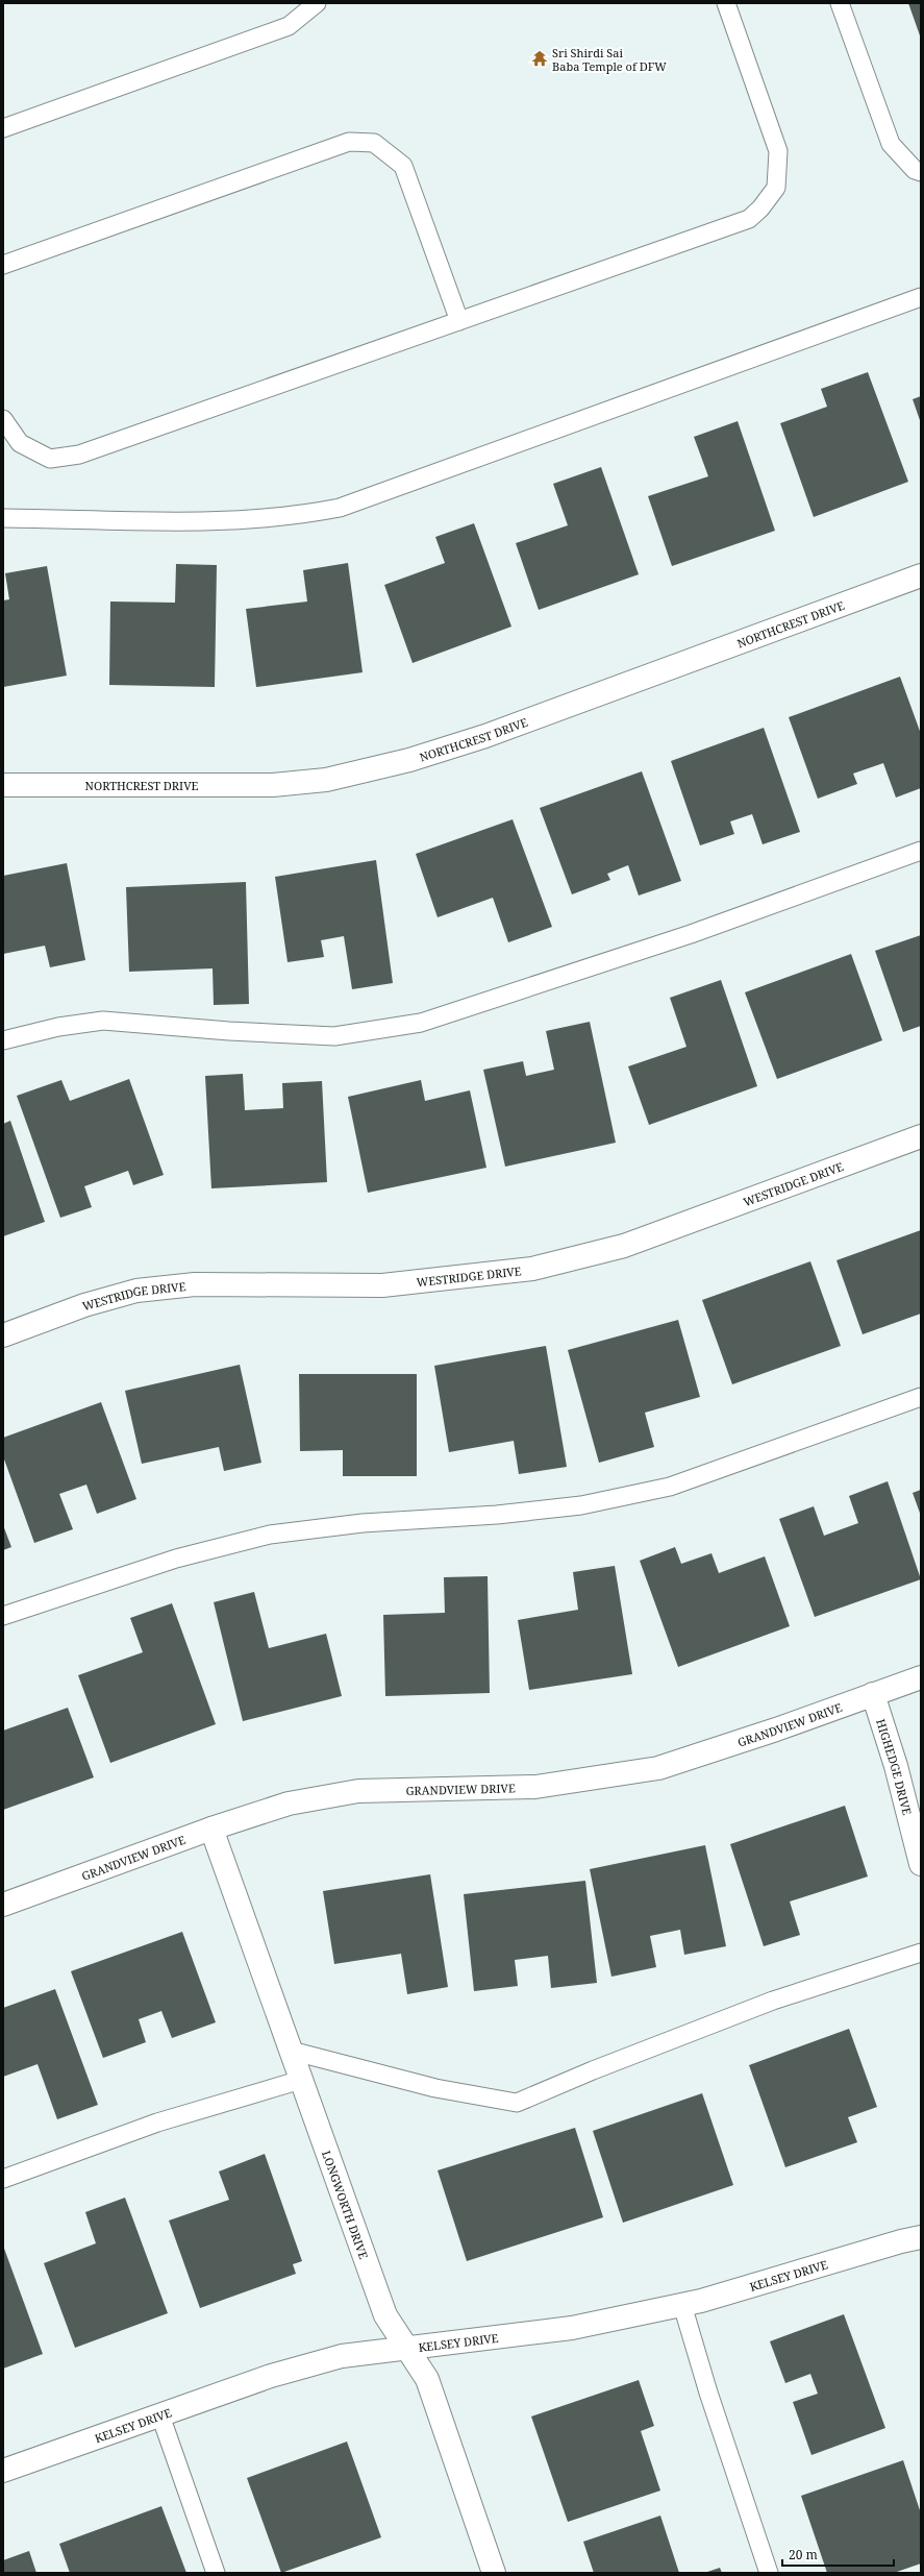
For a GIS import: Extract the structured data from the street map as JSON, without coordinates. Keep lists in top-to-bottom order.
{
  "streets": {
    "street": [
      "NORTHCREST DRIVE",
      "WESTRIDGE DRIVE",
      "GRANDVIEW DRIVE",
      "HIGHEDGE DRIVE",
      "LONGWORTH DRIVE",
      "KELSEY DRIVE"
    ]
  },
  "crossings": [
    ["GRANDVIEW DRIVE", "HIGHEDGE DRIVE"],
    ["GRANDVIEW DRIVE", "LONGWORTH DRIVE"],
    ["LONGWORTH DRIVE", "KELSEY DRIVE"]
  ],
  "places": {
    "temple": ["Sri Shirdi Sai Baba Temple of DFW"]
  },
  "scale_bar": "20 m"
}
